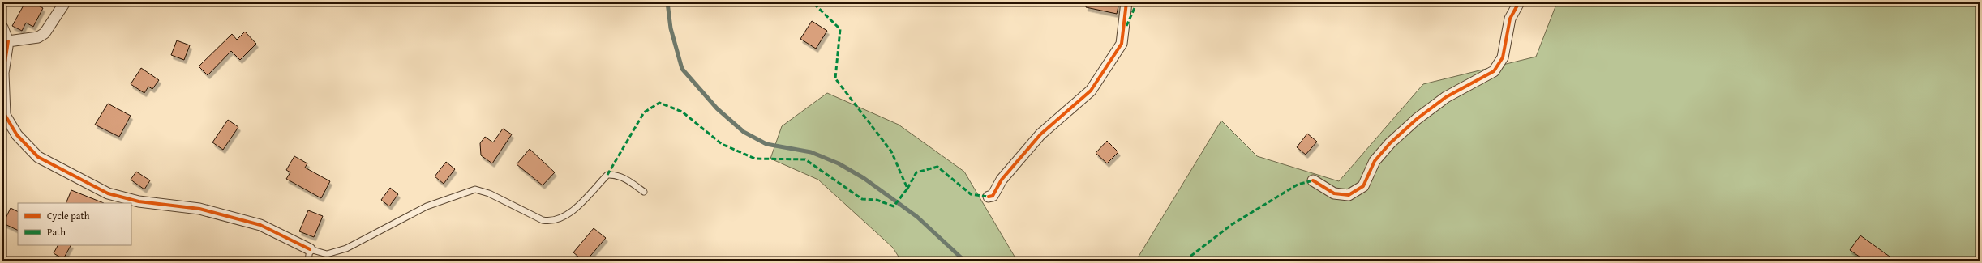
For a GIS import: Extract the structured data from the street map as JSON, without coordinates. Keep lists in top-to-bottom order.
{
  "legend": ["Cycle path", "Path"]
}
